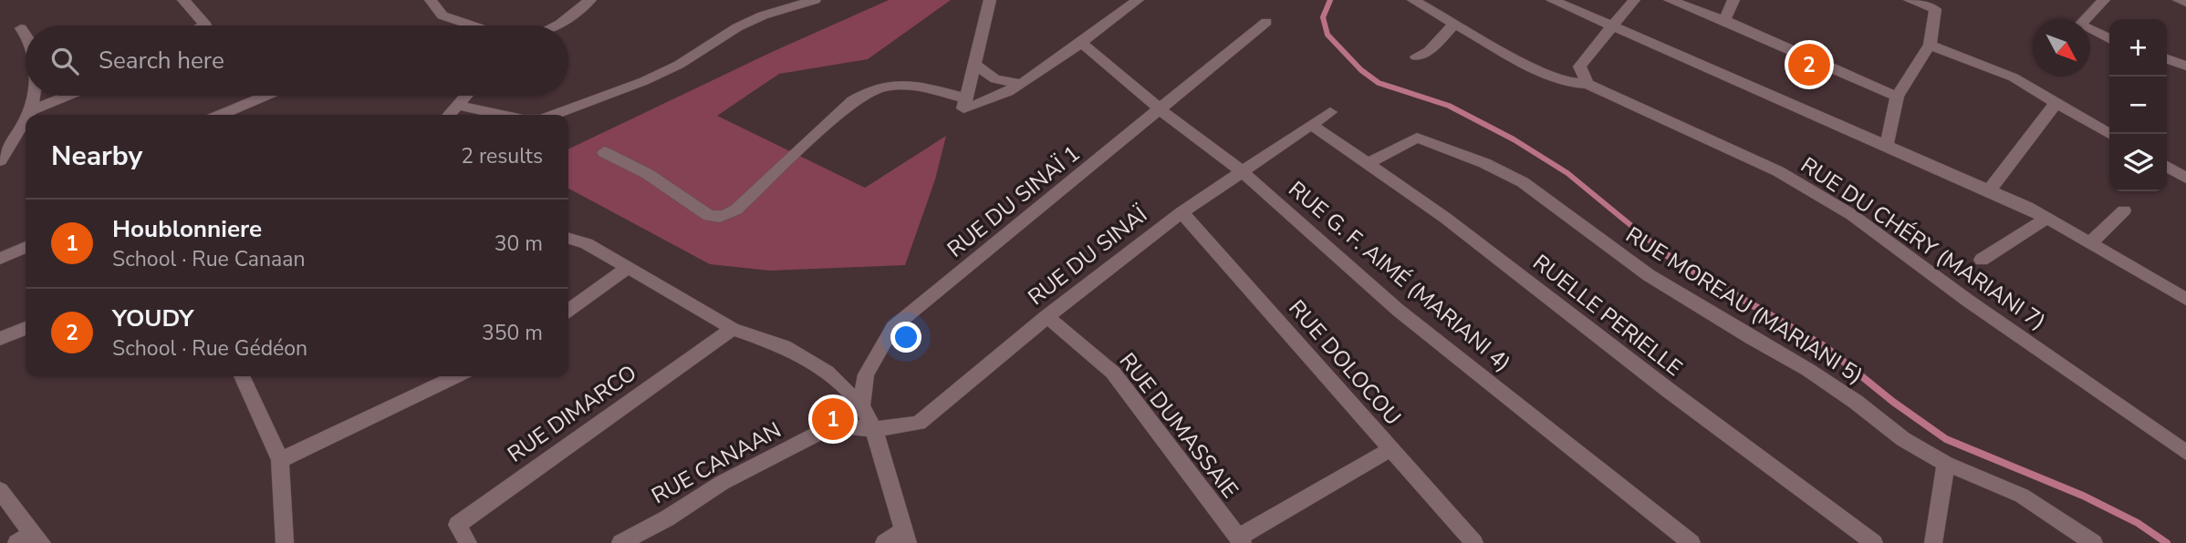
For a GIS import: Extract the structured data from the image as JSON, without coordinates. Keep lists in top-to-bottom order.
{
  "streets": {
    "street": [
      "RUE DU SINAÏ 1",
      "RUE DU CHÉRY (MARIANI 7)",
      "RUE DU SINAÏ",
      "RUE G. F. AIMÉ (MARIANI 4)",
      "RUE MOREAU (MARIANI 5)",
      "RUELLE PERIELLE",
      "RUE DOLOCOU",
      "RUE DIMARCO",
      "RUE DUMASSAIE",
      "RUE CANAAN"
    ]
  },
  "crossings": [
    ["RUE DU SINAÏ 1", "RUE G. F. AIMÉ (MARIANI 4)"],
    ["RUE DU SINAÏ", "RUE G. F. AIMÉ (MARIANI 4)"],
    ["RUE DU SINAÏ", "RUELLE PERIELLE"],
    ["RUE DU SINAÏ", "RUE DOLOCOU"],
    ["RUE DU SINAÏ", "RUE DUMASSAIE"],
    ["RUE DU SINAÏ", "RUE CANAAN"],
    ["RUE MOREAU (MARIANI 5)", "RUELLE PERIELLE"]
  ],
  "north": "bottom right",
  "page": {
    "map_buttons": ["+", "−"],
    "search": "Search here",
    "pins": ["2", "1"],
    "heading": ["Nearby", "2 results"],
    "list": [
      {
        "mark": "1",
        "name": "Houblonniere",
        "note": "School · Rue Canaan",
        "value": "30 m"
      },
      {
        "mark": "2",
        "name": "YOUDY",
        "note": "School · Rue Gédéon",
        "value": "350 m"
      }
    ]
  }
}
